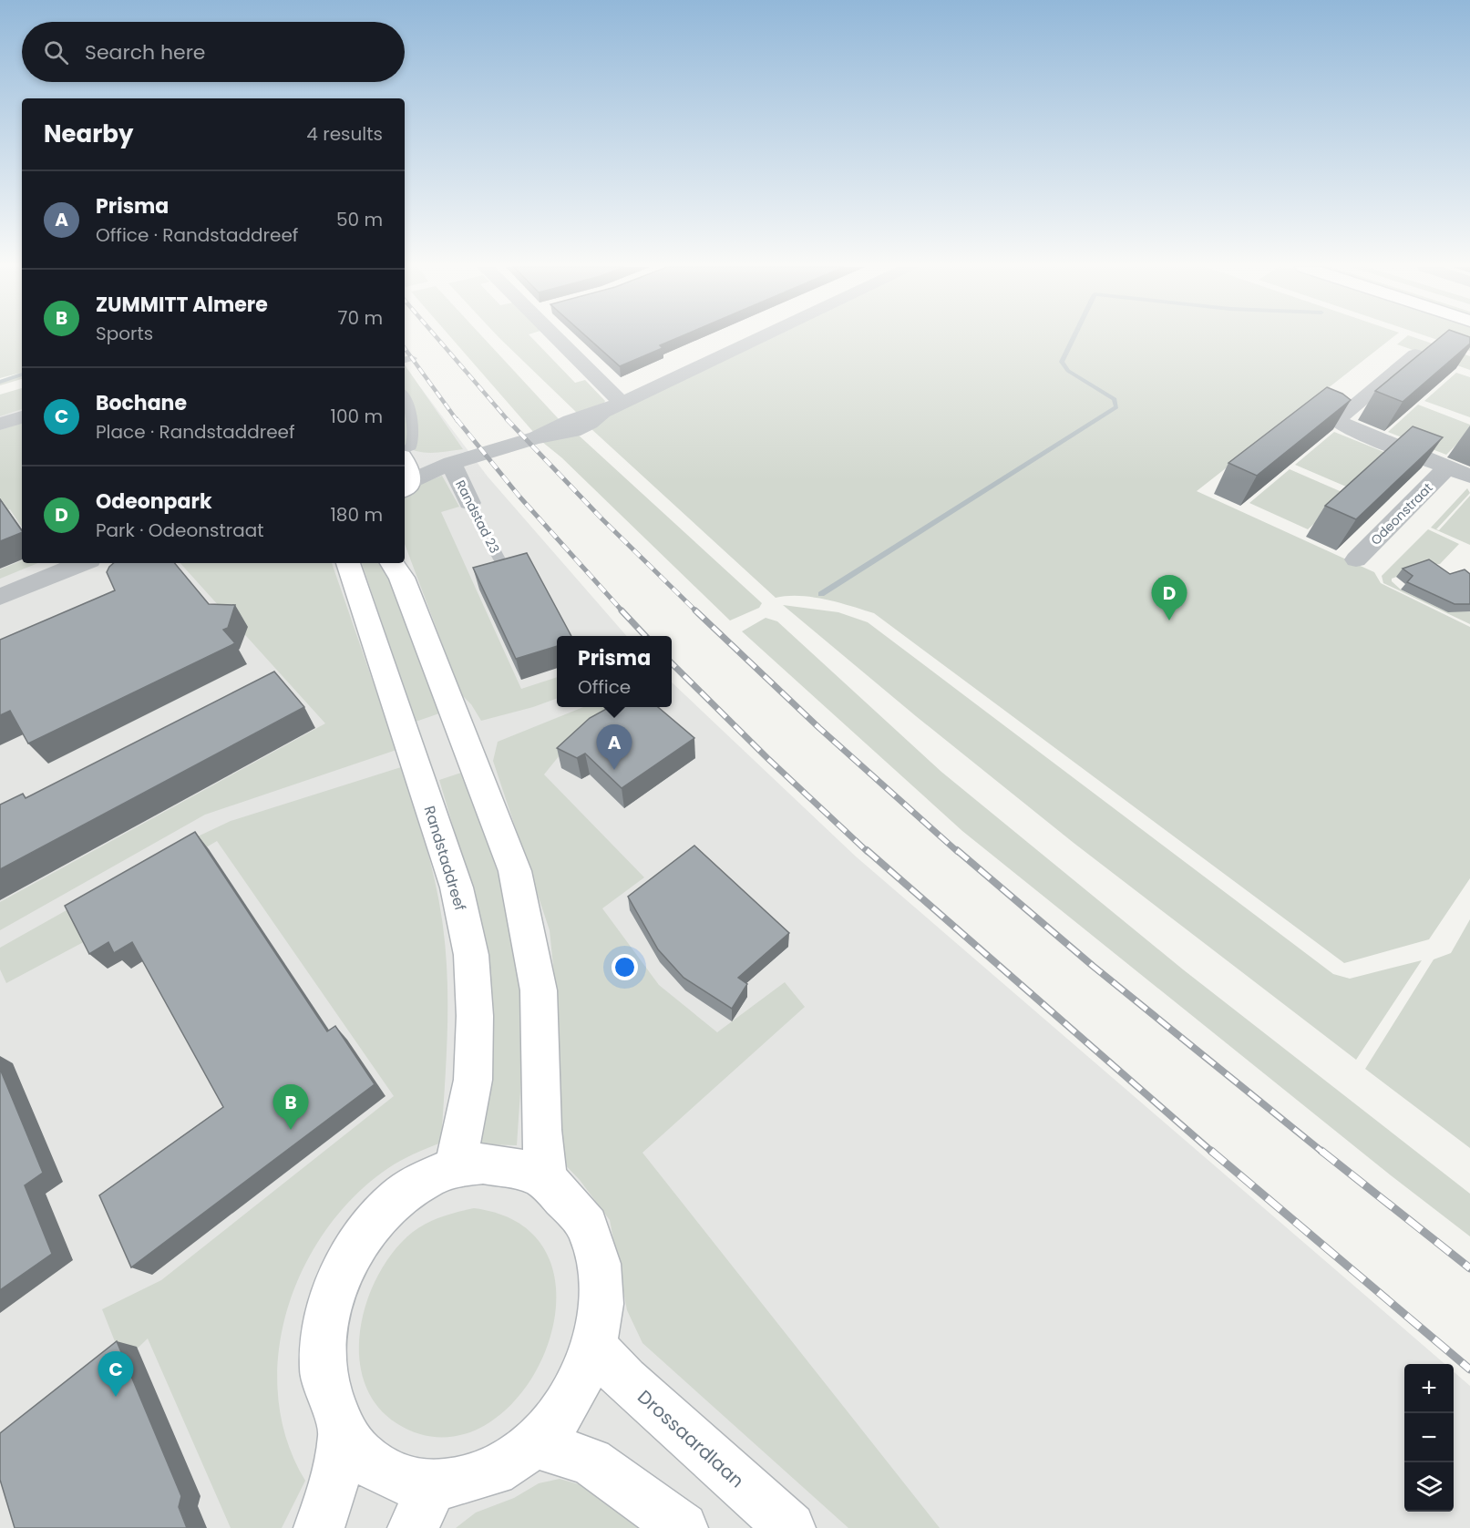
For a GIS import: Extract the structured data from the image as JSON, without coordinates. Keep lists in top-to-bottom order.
{
  "streets": {
    "main road": ["Randstaddreef", "Drossaardlaan"],
    "street": ["Odeonstraat", "Randstad 23"]
  },
  "page": {
    "search": "Search here",
    "heading": ["Nearby", "4 results"],
    "list": [
      {
        "mark": "A",
        "name": "Prisma",
        "note": "Office · Randstaddreef",
        "value": "50 m"
      },
      {
        "mark": "B",
        "name": "ZUMMITT Almere",
        "note": "Sports",
        "value": "70 m"
      },
      {
        "mark": "C",
        "name": "Bochane",
        "note": "Place · Randstaddreef",
        "value": "100 m"
      },
      {
        "mark": "D",
        "name": "Odeonpark",
        "note": "Park · Odeonstraat",
        "value": "180 m"
      }
    ],
    "pins": [
      "D",
      "A",
      "B",
      "C"
    ],
    "popup": ["Prisma", "Office"],
    "map_buttons": ["+", "−"]
  }
}
